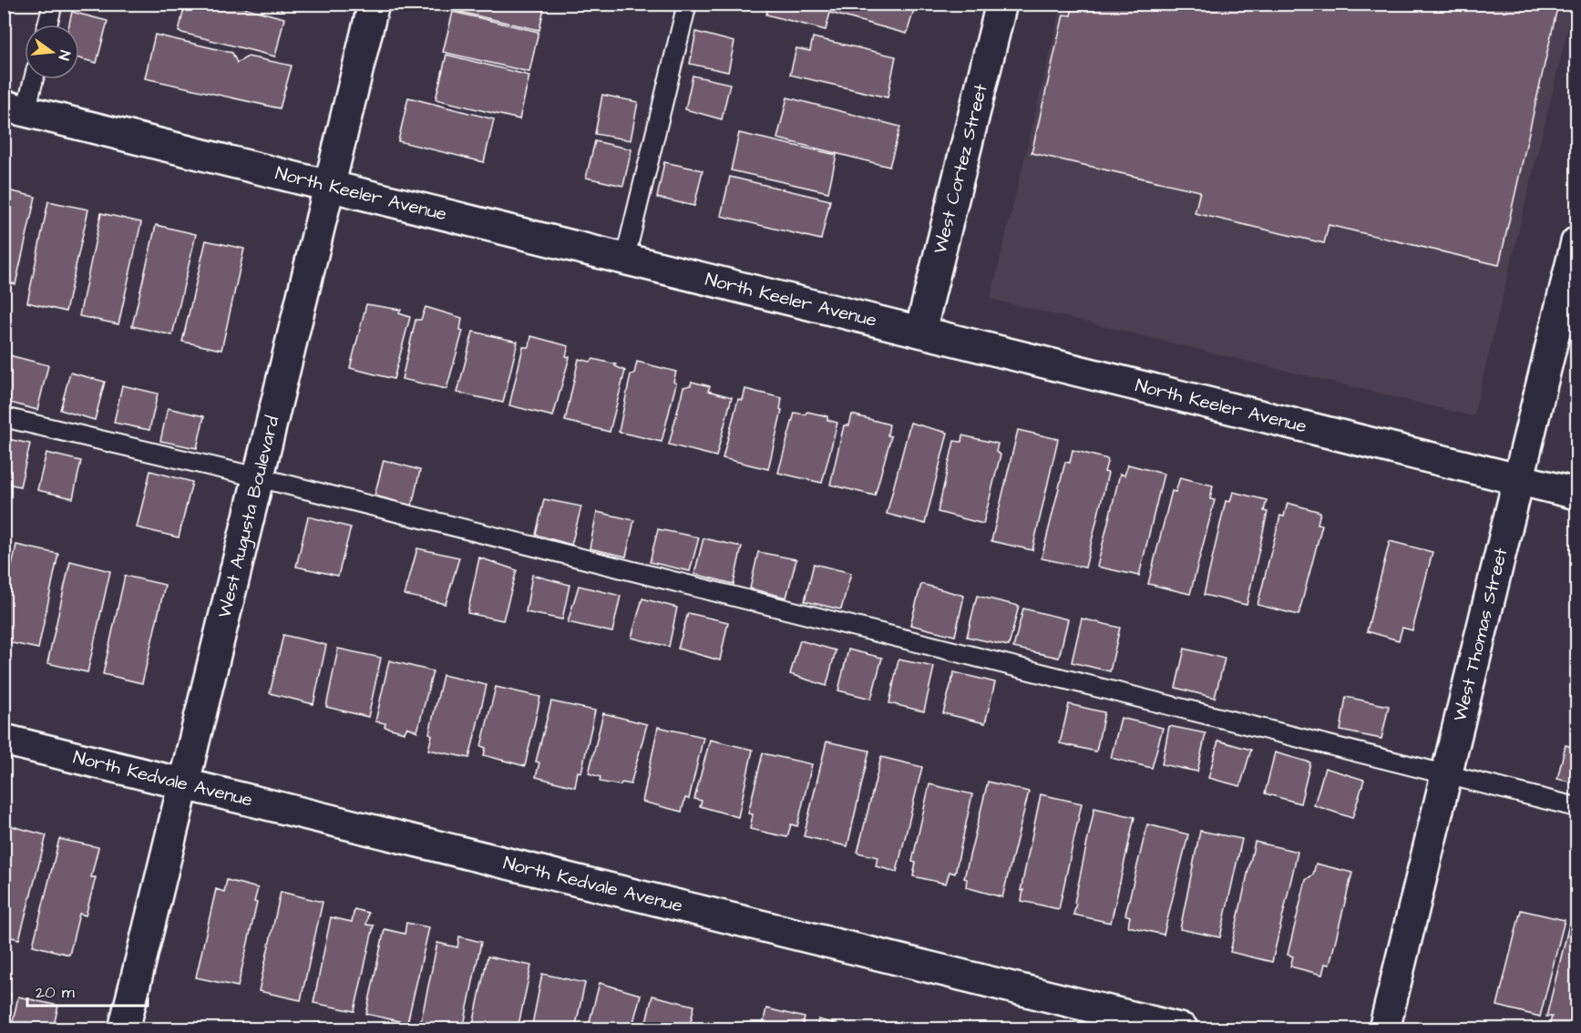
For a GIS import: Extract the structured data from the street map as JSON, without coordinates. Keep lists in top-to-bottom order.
{
  "streets": {
    "street": [
      "West Cortez Street",
      "North Keeler Avenue",
      "West Augusta Boulevard",
      "West Thomas Street",
      "North Kedvale Avenue"
    ]
  },
  "crossings": [
    ["West Cortez Street", "North Keeler Avenue"],
    ["North Keeler Avenue", "West Augusta Boulevard"],
    ["North Keeler Avenue", "West Thomas Street"],
    ["West Augusta Boulevard", "North Kedvale Avenue"]
  ],
  "scale_bar": "20 m",
  "north": "right"
}
